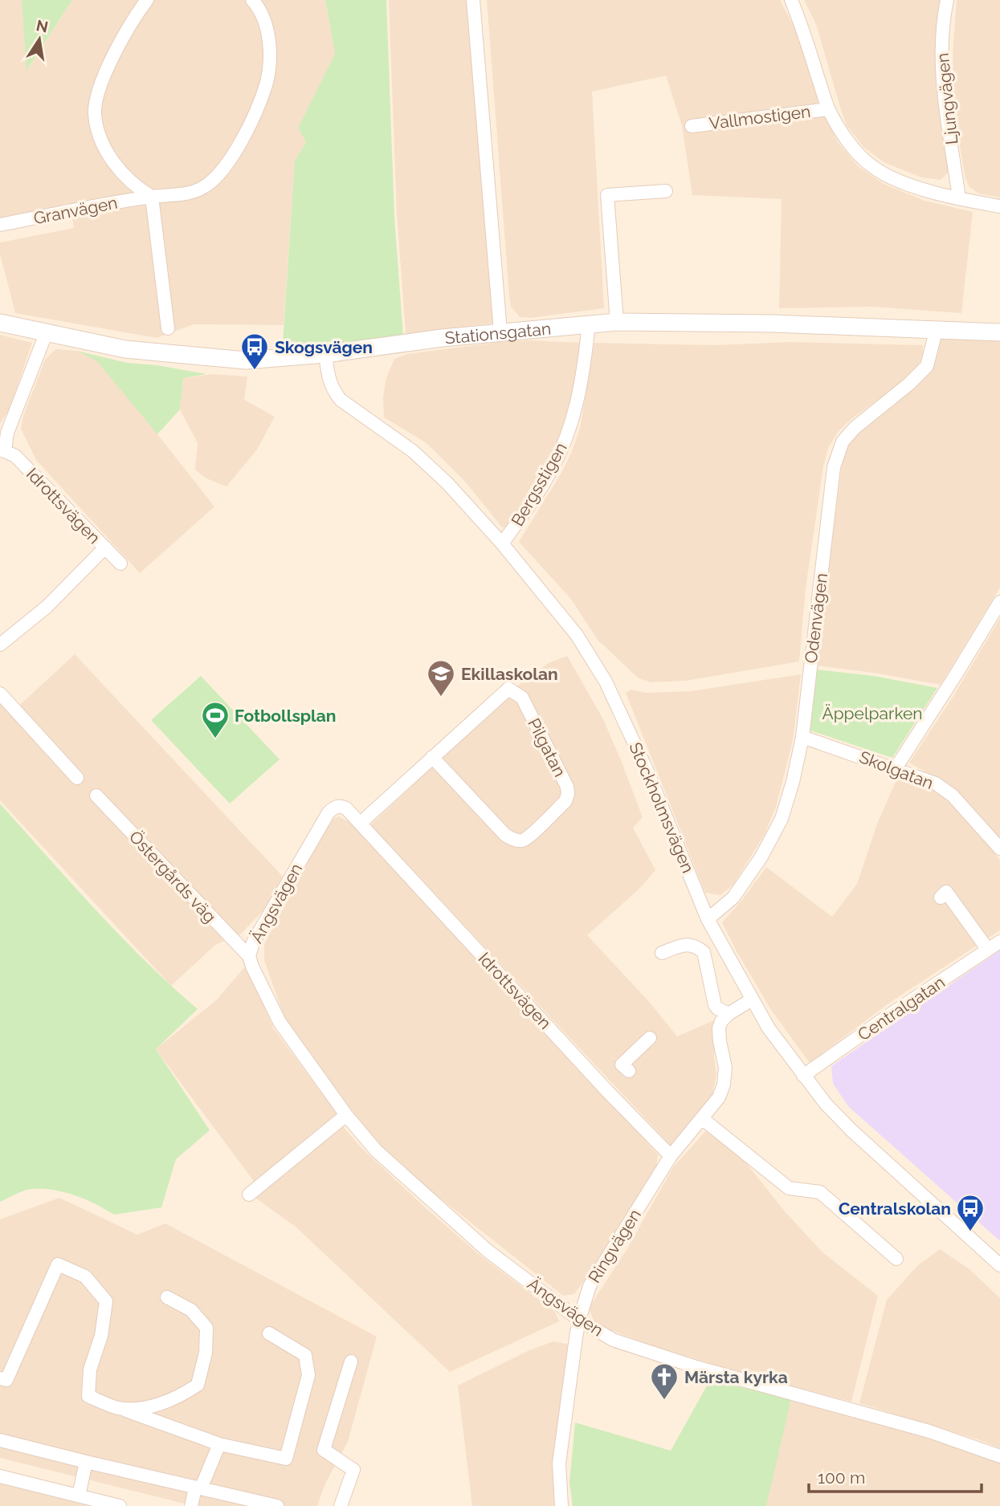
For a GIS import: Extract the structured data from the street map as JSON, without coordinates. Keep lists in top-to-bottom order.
{
  "streets": {
    "street": [
      "Ljungvägen",
      "Vallmostigen",
      "Granvägen",
      "Stationsgatan",
      "Bergsstigen",
      "Idrottsvägen",
      "Odenvägen",
      "Pilgatan",
      "Skolgatan",
      "Stockholmsvägen",
      "Östergårds väg",
      "Ängsvägen",
      "Centralgatan",
      "Ringvägen"
    ]
  },
  "crossings": [
    ["Stationsgatan", "Bergsstigen"],
    ["Stationsgatan", "Odenvägen"],
    ["Stationsgatan", "Stockholmsvägen"],
    ["Bergsstigen", "Stockholmsvägen"],
    ["Idrottsvägen", "Pilgatan"],
    ["Idrottsvägen", "Ängsvägen"],
    ["Idrottsvägen", "Ringvägen"],
    ["Odenvägen", "Skolgatan"],
    ["Odenvägen", "Stockholmsvägen"],
    ["Pilgatan", "Ängsvägen"],
    ["Stockholmsvägen", "Centralgatan"],
    ["Östergårds väg", "Ängsvägen"],
    ["Ängsvägen", "Ringvägen"]
  ],
  "parks": ["Äppelparken"],
  "places": {
    "bus stop": ["Skogsvägen", "Centralskolan"],
    "school or university": ["Ekillaskolan"],
    "sports": ["Fotbollsplan"],
    "church": ["Märsta kyrka"]
  },
  "scale_bar": "100 m",
  "north": "top"
}
